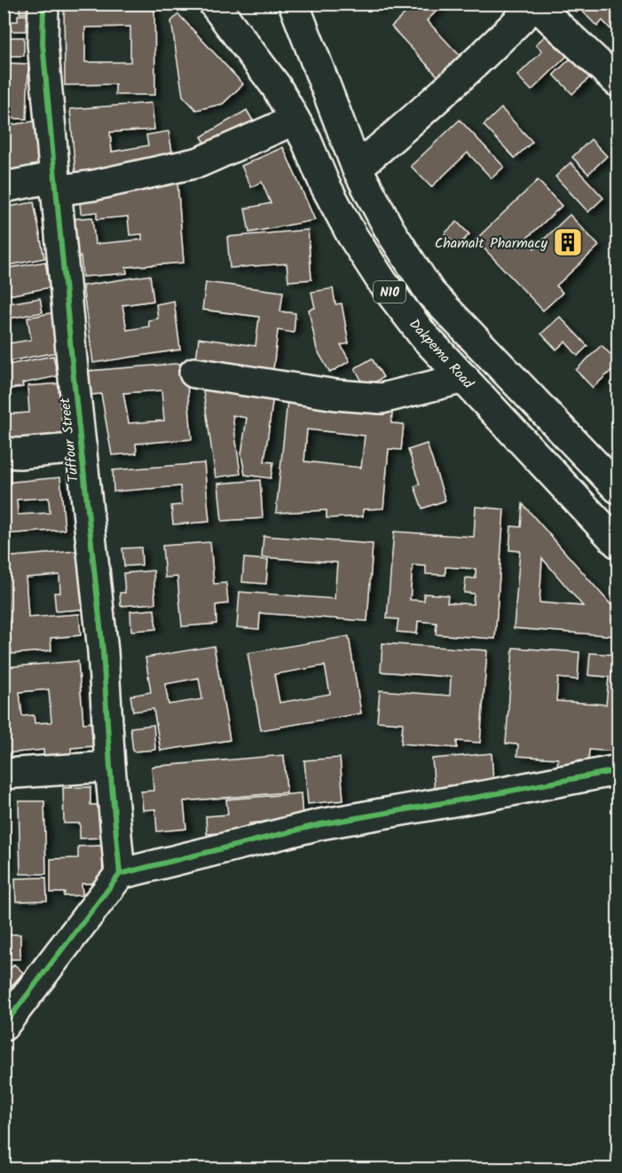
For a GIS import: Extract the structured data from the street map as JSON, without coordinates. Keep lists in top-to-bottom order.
{
  "streets": {
    "main road": ["N10", "Dakpema Road", "Tuffour Street"]
  },
  "places": {
    "building": ["Chamalt Pharmacy"]
  }
}
